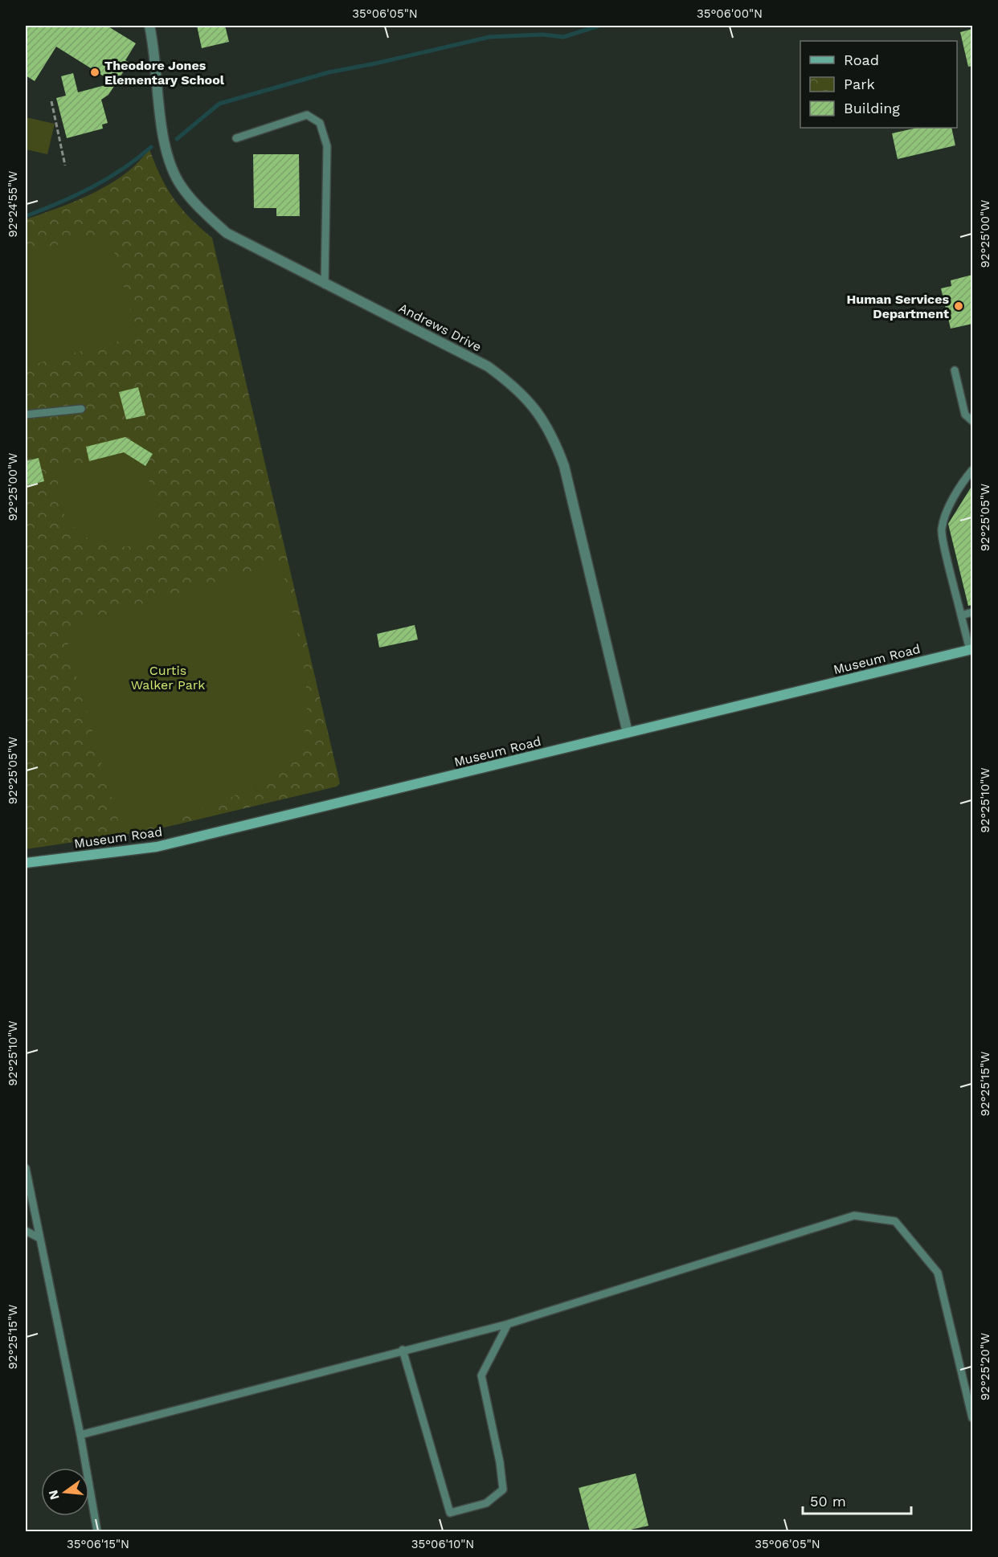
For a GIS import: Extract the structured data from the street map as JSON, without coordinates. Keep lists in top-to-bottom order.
{
  "streets": {
    "street": ["Andrews Drive", "Museum Road"]
  },
  "crossings": [
    ["Andrews Drive", "Museum Road"]
  ],
  "parks": ["Curtis Walker Park"],
  "places": ["Theodore Jones Elementary School", "Human Services Department"],
  "legend": ["Road", "Park", "Building"],
  "scale_bar": "50 m",
  "north": "left",
  "coordinates": [
    "35°06'05\"N",
    "35°06'00\"N",
    "92°24'55\"W",
    "92°25'00\"W",
    "92°25'05\"W",
    "92°25'10\"W",
    "92°25'15\"W",
    "92°25'20\"W",
    "35°06'15\"N",
    "35°06'10\"N"
  ]
}
